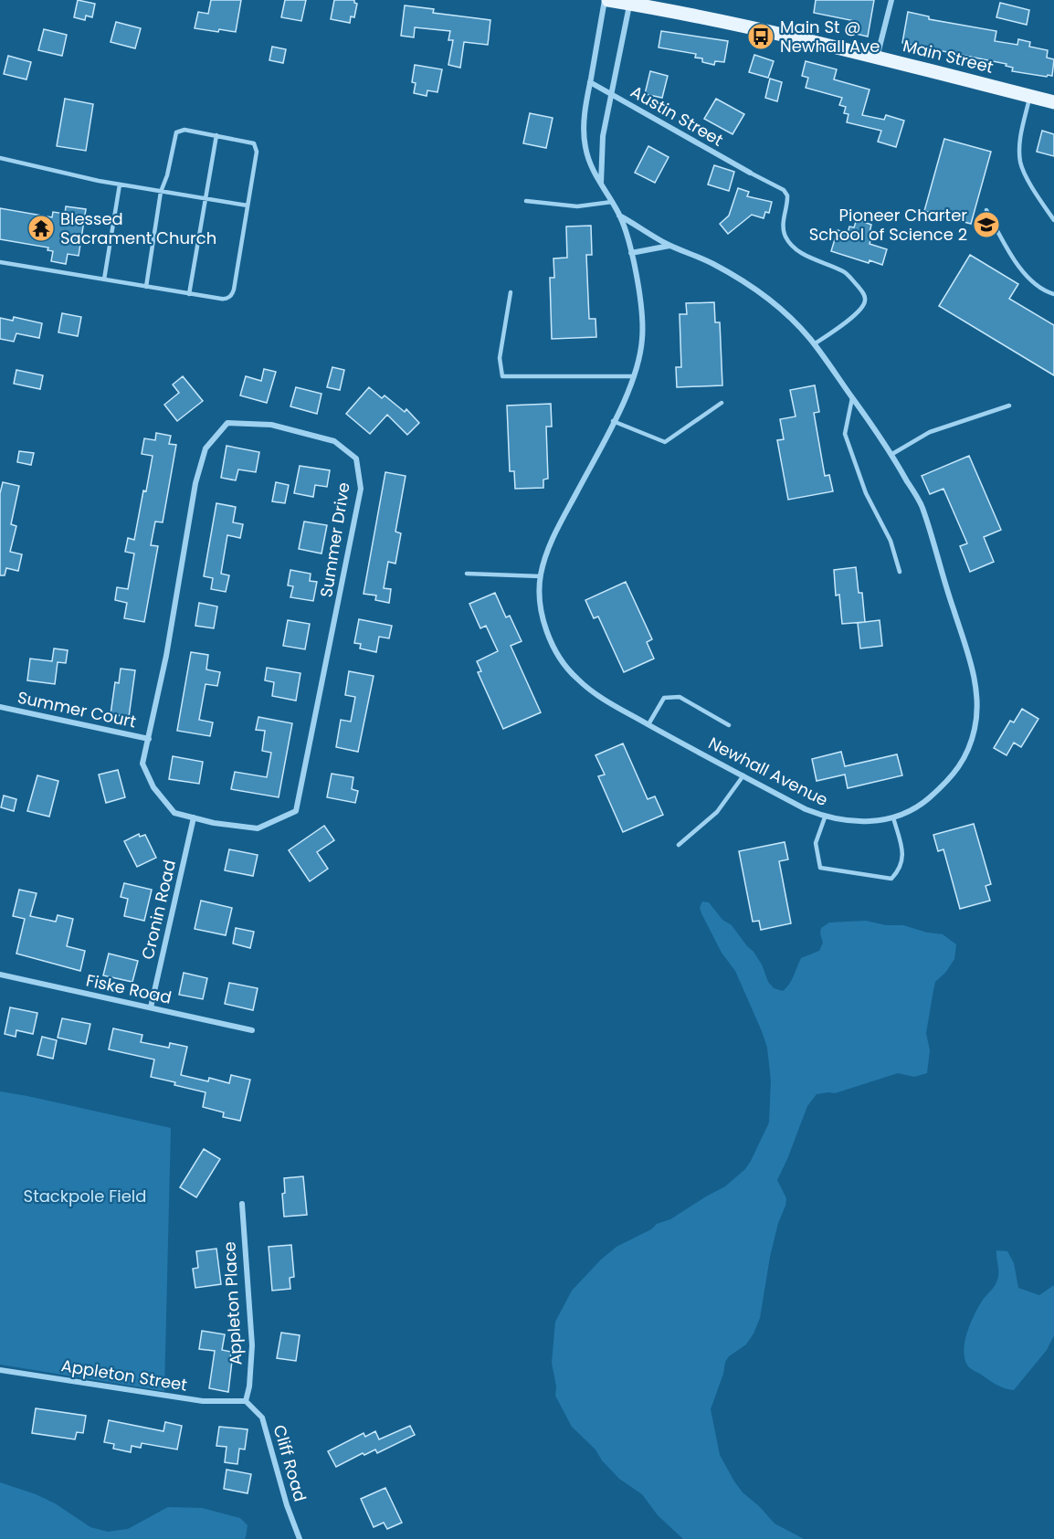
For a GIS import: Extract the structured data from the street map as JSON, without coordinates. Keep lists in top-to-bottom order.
{
  "streets": {
    "main road": ["Main Street"],
    "street": [
      "Austin Street",
      "Summer Drive",
      "Summer Court",
      "Newhall Avenue",
      "Cronin Road",
      "Fiske Road",
      "Appleton Place",
      "Appleton Street",
      "Cliff Road"
    ]
  },
  "crossings": [
    ["Main Street", "Newhall Avenue"],
    ["Austin Street", "Newhall Avenue"],
    ["Summer Drive", "Summer Court"],
    ["Summer Drive", "Cronin Road"],
    ["Cronin Road", "Fiske Road"],
    ["Appleton Place", "Appleton Street"],
    ["Appleton Place", "Cliff Road"],
    ["Appleton Street", "Cliff Road"]
  ],
  "parks": ["Stackpole Field"],
  "places": {
    "bus stop": ["Main St @ Newhall Ave"],
    "school or university": ["Pioneer Charter School of Science 2"],
    "temple": ["Blessed Sacrament Church"]
  }
}
